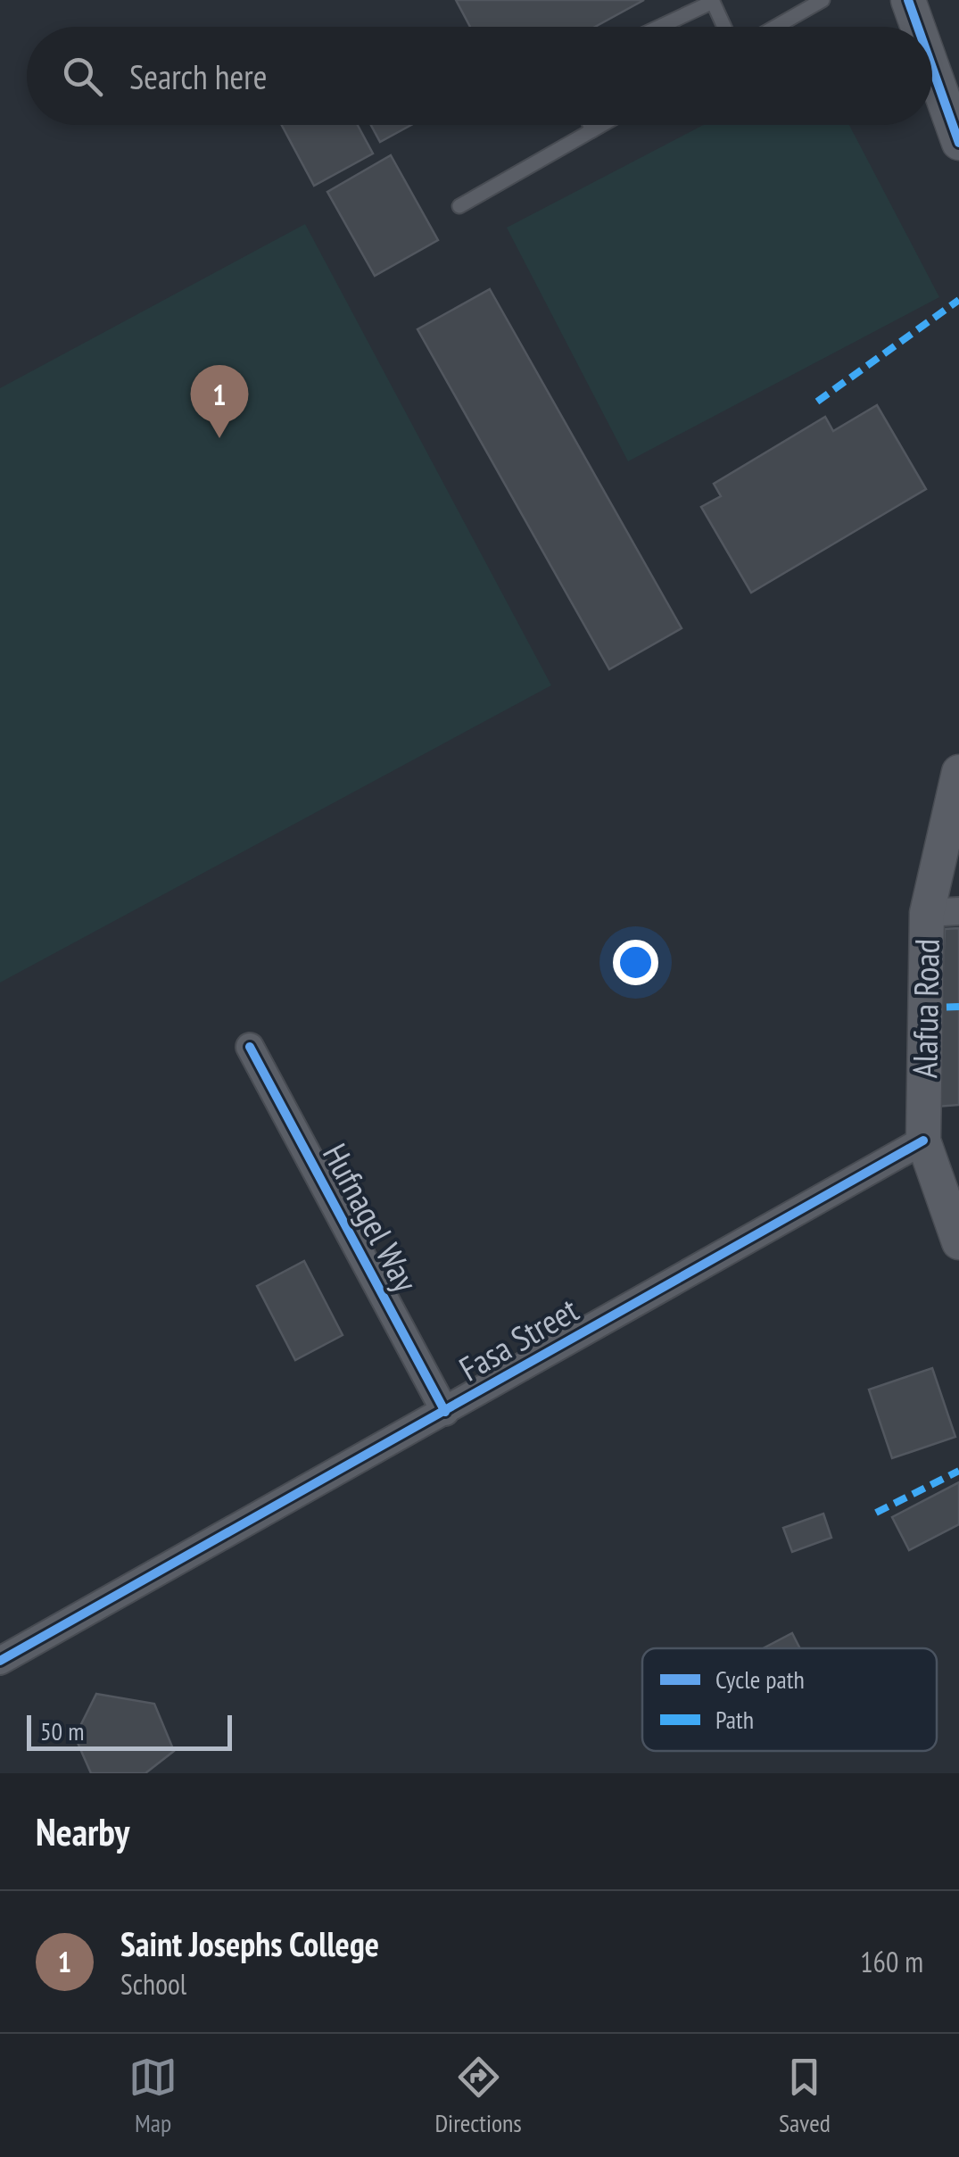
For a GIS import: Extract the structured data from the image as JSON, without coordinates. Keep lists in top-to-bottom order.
{
  "streets": {
    "street": ["Alafua Road", "Hufnagel Way", "Fasa Street"]
  },
  "crossings": [
    ["Alafua Road", "Fasa Street"],
    ["Hufnagel Way", "Fasa Street"]
  ],
  "legend": ["Cycle path", "Path"],
  "scale_bar": "50 m",
  "page": {
    "search": "Search here",
    "pins": "1",
    "scale": "50 m",
    "heading": "Nearby",
    "list": [
      {
        "mark": "1",
        "name": "Saint Josephs College",
        "note": "School",
        "value": "160 m"
      }
    ],
    "nav": ["Map", "Directions", "Saved"]
  }
}
